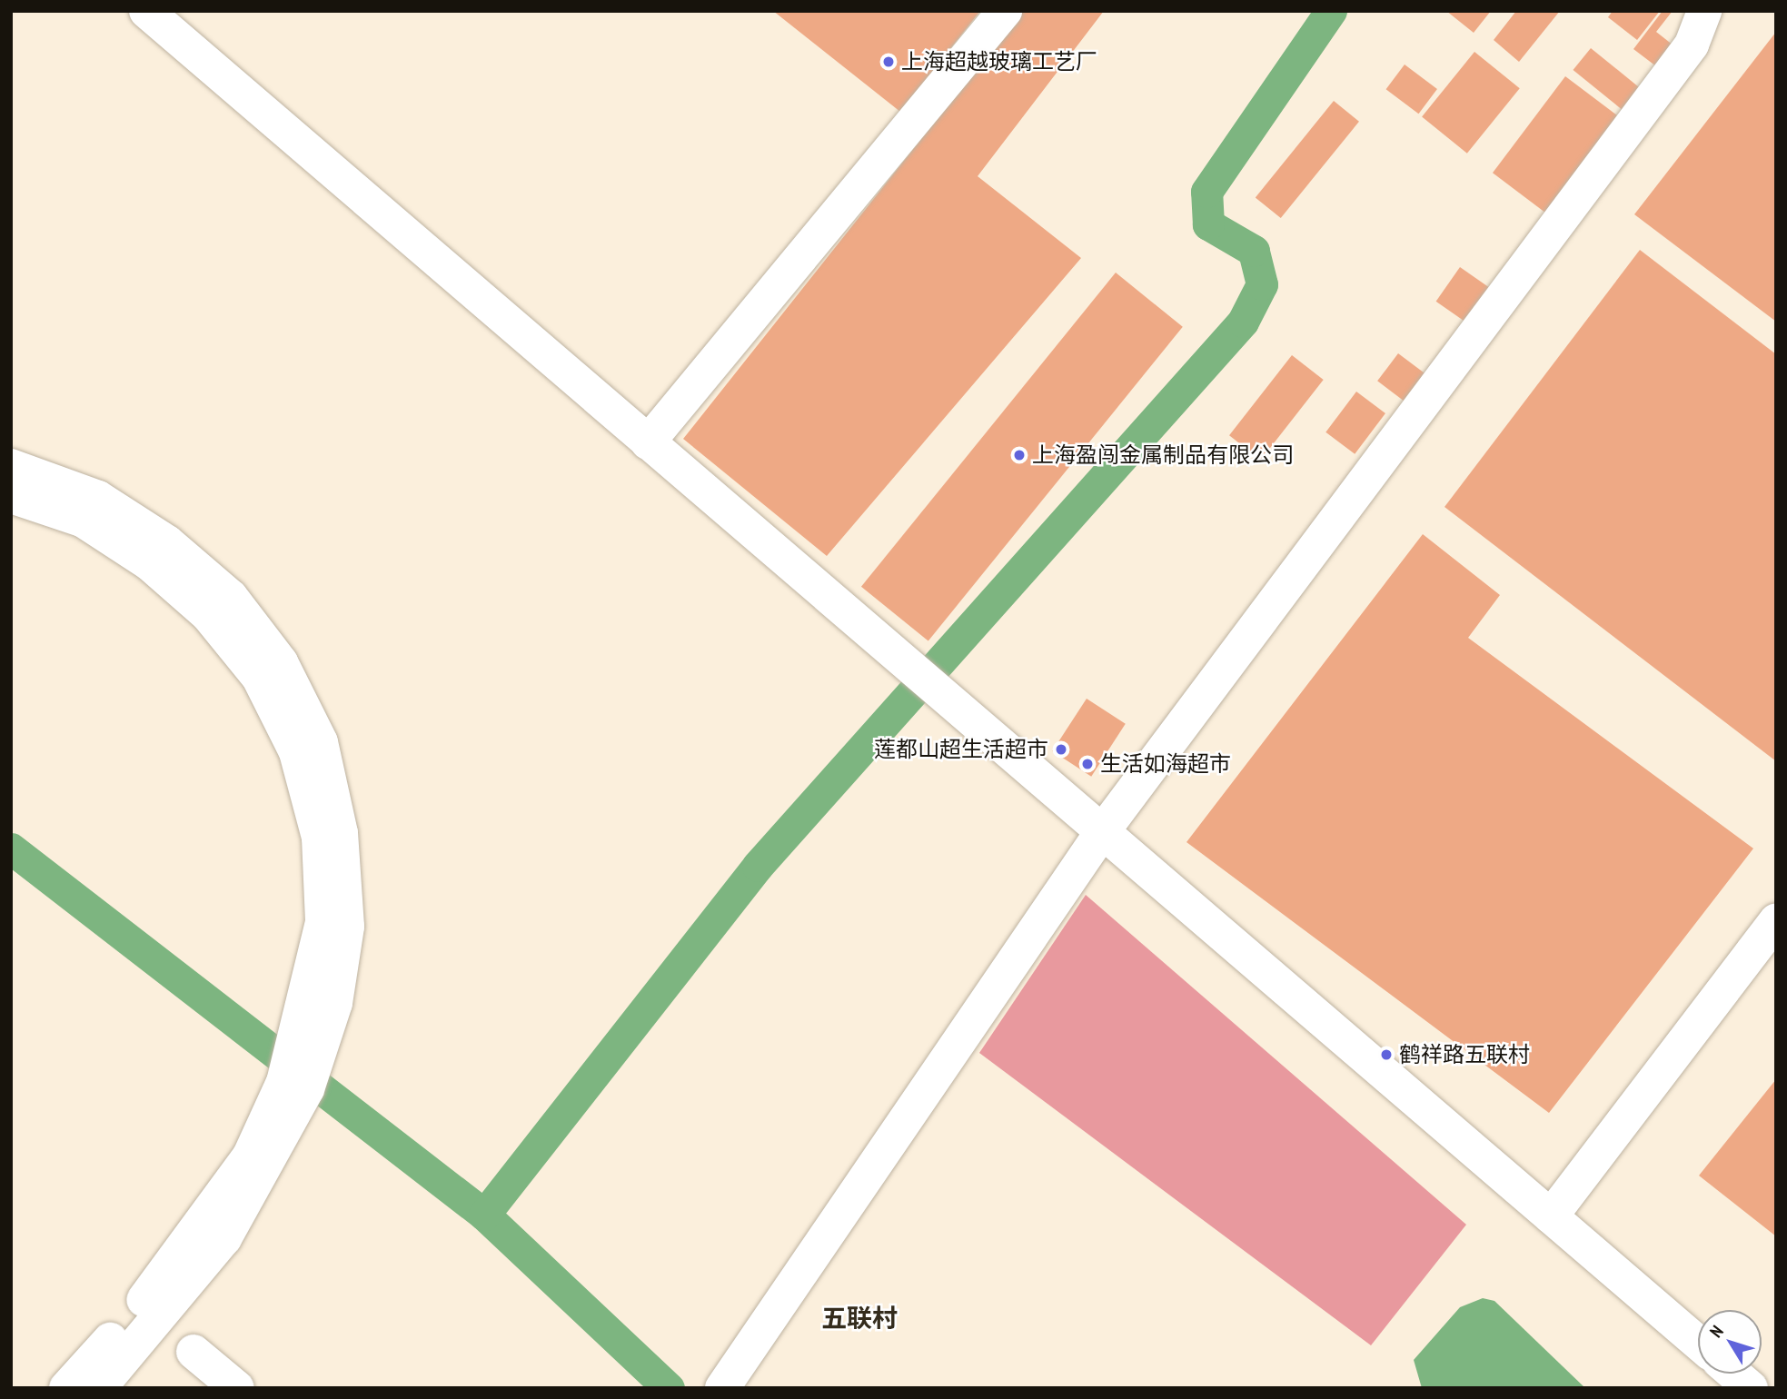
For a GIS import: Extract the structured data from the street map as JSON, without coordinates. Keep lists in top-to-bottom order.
{
  "districts": ["五联村"],
  "places": [
    "上海超越玻璃工艺厂",
    "上海盈闯金属制品有限公司",
    "莲都山超生活超市",
    "生活如海超市",
    "鹤祥路五联村"
  ],
  "north": "top left"
}
